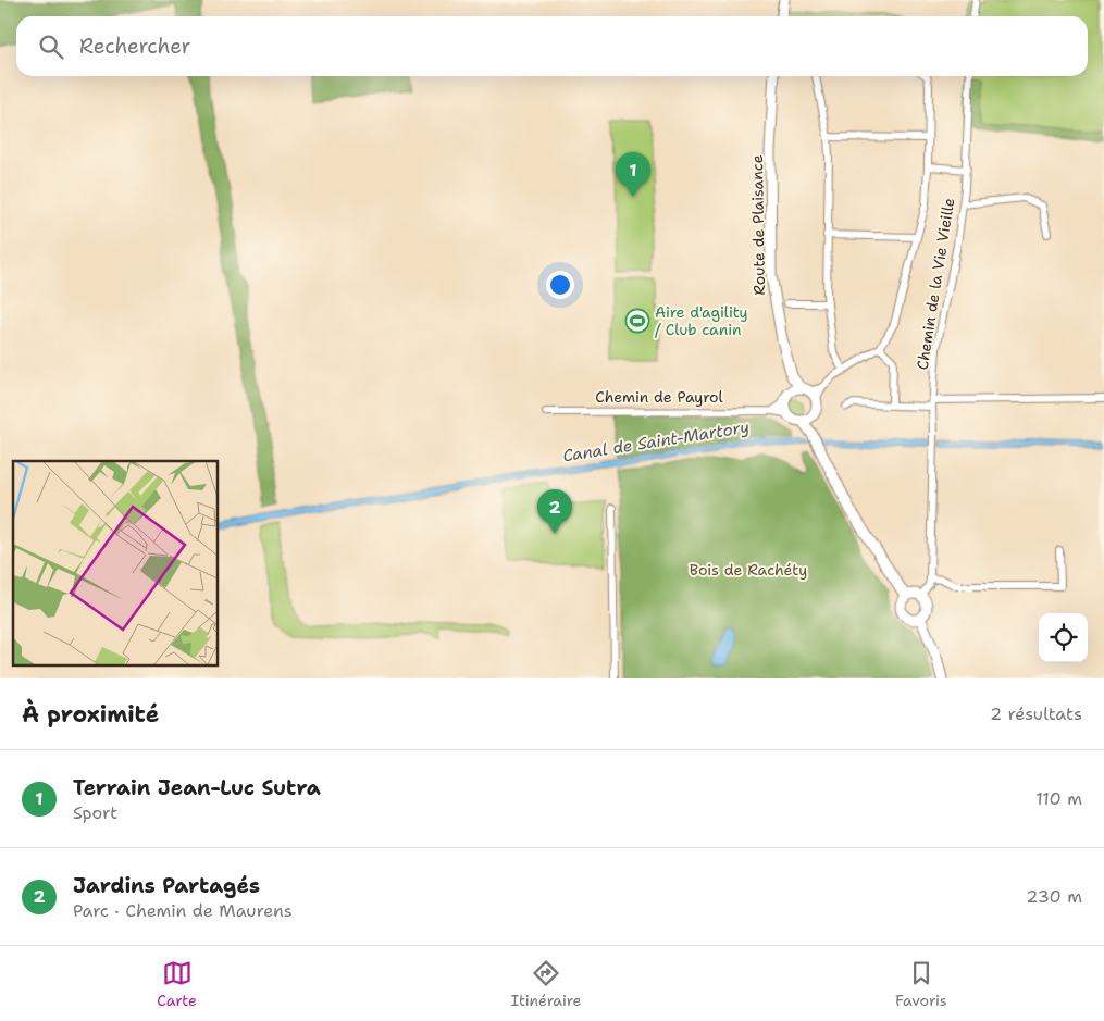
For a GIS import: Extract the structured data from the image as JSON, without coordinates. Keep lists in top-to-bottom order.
{
  "streets": {
    "main road": ["Route de Plaisance"],
    "street": ["Chemin de la Vie Vieille", "Chemin de Payrol"]
  },
  "crossings": [
    ["Route de Plaisance", "Chemin de Payrol"]
  ],
  "water": ["Canal de Saint-Martory"],
  "parks": ["Bois de Rachéty"],
  "places": {
    "sports": ["Aire d'agility / Club canin"]
  },
  "page": {
    "search": "Rechercher",
    "pins": ["1", "2"],
    "heading": ["À proximité", "2 résultats"],
    "list": [
      {
        "mark": "1",
        "name": "Terrain Jean-Luc Sutra",
        "note": "Sport",
        "value": "110 m"
      },
      {
        "mark": "2",
        "name": "Jardins Partagés",
        "note": "Parc · Chemin de Maurens",
        "value": "230 m"
      }
    ],
    "nav": ["Carte", "Itinéraire", "Favoris"]
  }
}
